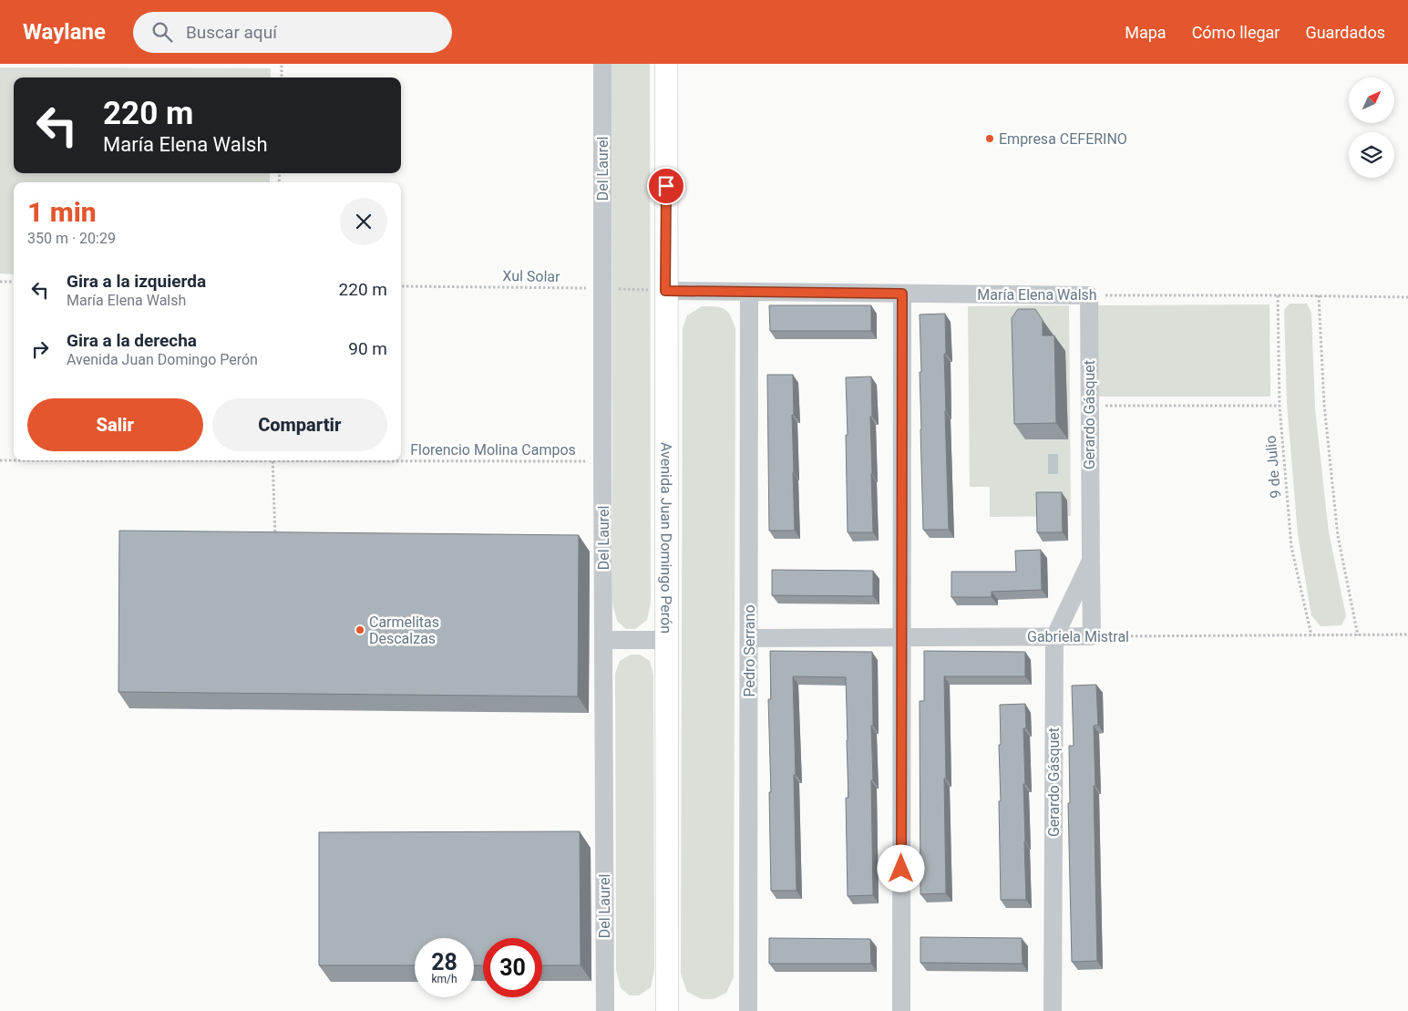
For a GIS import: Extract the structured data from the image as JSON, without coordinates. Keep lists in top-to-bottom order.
{
  "streets": {
    "main road": ["Avenida Juan Domingo Perón"],
    "street": [
      "Del Laurel",
      "María Elena Walsh",
      "Gerardo Gásquet",
      "Gabriela Mistral",
      "Pedro Serrano"
    ],
    "path": ["Xul Solar", "Florencio Molina Campos", "9 de Julio"]
  },
  "crossings": [
    ["Del Laurel", "Xul Solar"],
    ["Del Laurel", "Florencio Molina Campos"],
    ["Xul Solar", "María Elena Walsh"],
    ["Xul Solar", "Avenida Juan Domingo Perón"],
    ["María Elena Walsh", "Gerardo Gásquet"],
    ["María Elena Walsh", "9 de Julio"],
    ["María Elena Walsh", "Avenida Juan Domingo Perón"],
    ["María Elena Walsh", "Pedro Serrano"],
    ["Gerardo Gásquet", "Gabriela Mistral"],
    ["9 de Julio", "Gabriela Mistral"],
    ["Gabriela Mistral", "Pedro Serrano"]
  ],
  "places": ["Empresa CEFERINO", "Carmelitas Descalzas"],
  "north": "top right",
  "page": {
    "header": "Waylane",
    "search": "Buscar aquí",
    "nav": ["Mapa", "Cómo llegar", "Guardados"],
    "turn": ["220 m", "María Elena Walsh"],
    "heading": ["1 min", "350 m · 20:29"],
    "list": [
      {
        "name": "Gira a la izquierda",
        "note": "María Elena Walsh",
        "value": "220 m"
      },
      {
        "name": "Gira a la derecha",
        "note": "Avenida Juan Domingo Perón",
        "value": "90 m"
      }
    ],
    "buttons": ["Salir", "Compartir"],
    "speed": "28 km/h",
    "limit": "30"
  }
}
